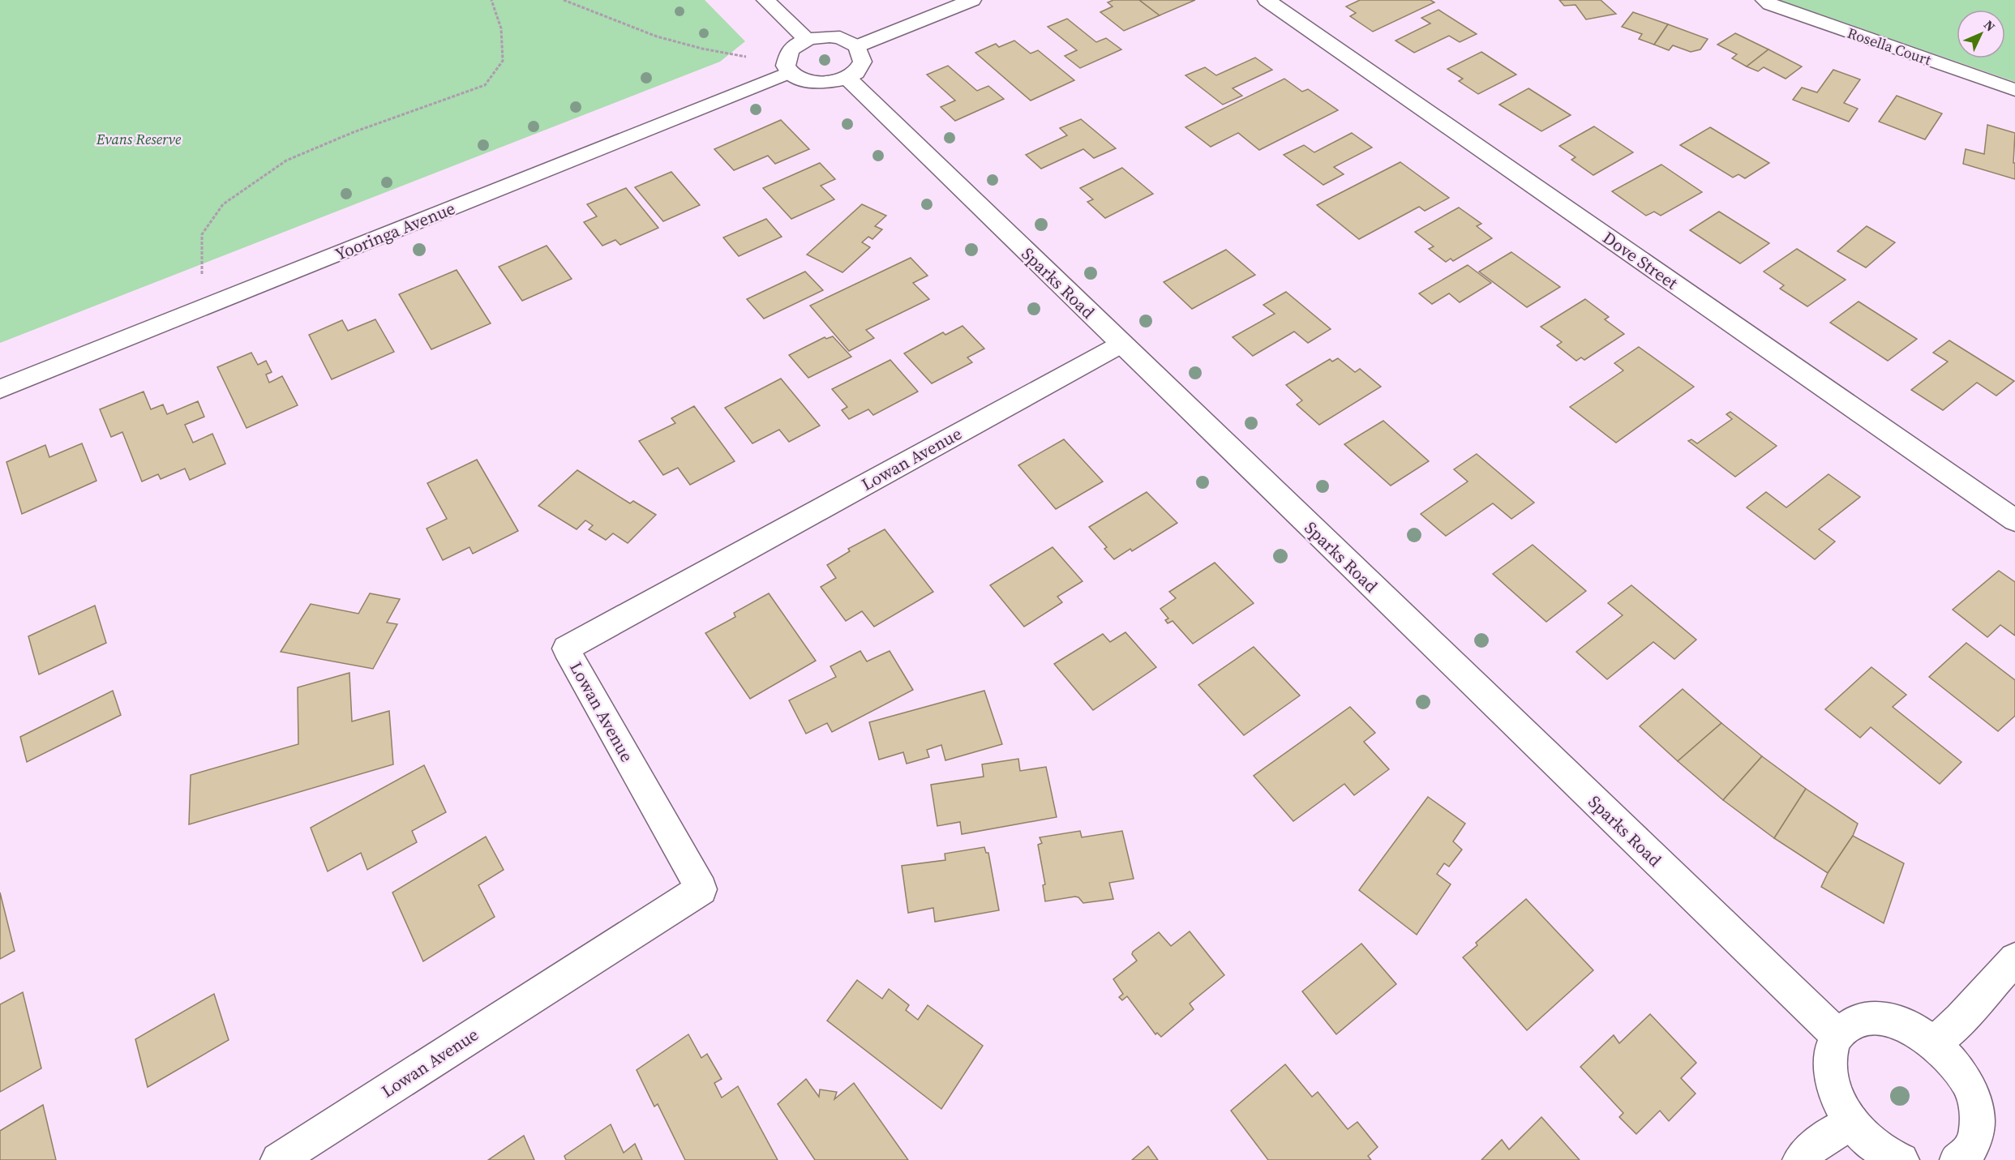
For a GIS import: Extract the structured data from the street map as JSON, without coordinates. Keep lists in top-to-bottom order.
{
  "streets": {
    "street": [
      "Rosella Court",
      "Yooringa Avenue",
      "Dove Street",
      "Sparks Road",
      "Lowan Avenue"
    ]
  },
  "crossings": [
    ["Yooringa Avenue", "Sparks Road"],
    ["Sparks Road", "Lowan Avenue"]
  ],
  "parks": ["Evans Reserve"],
  "north": "top right"
}
